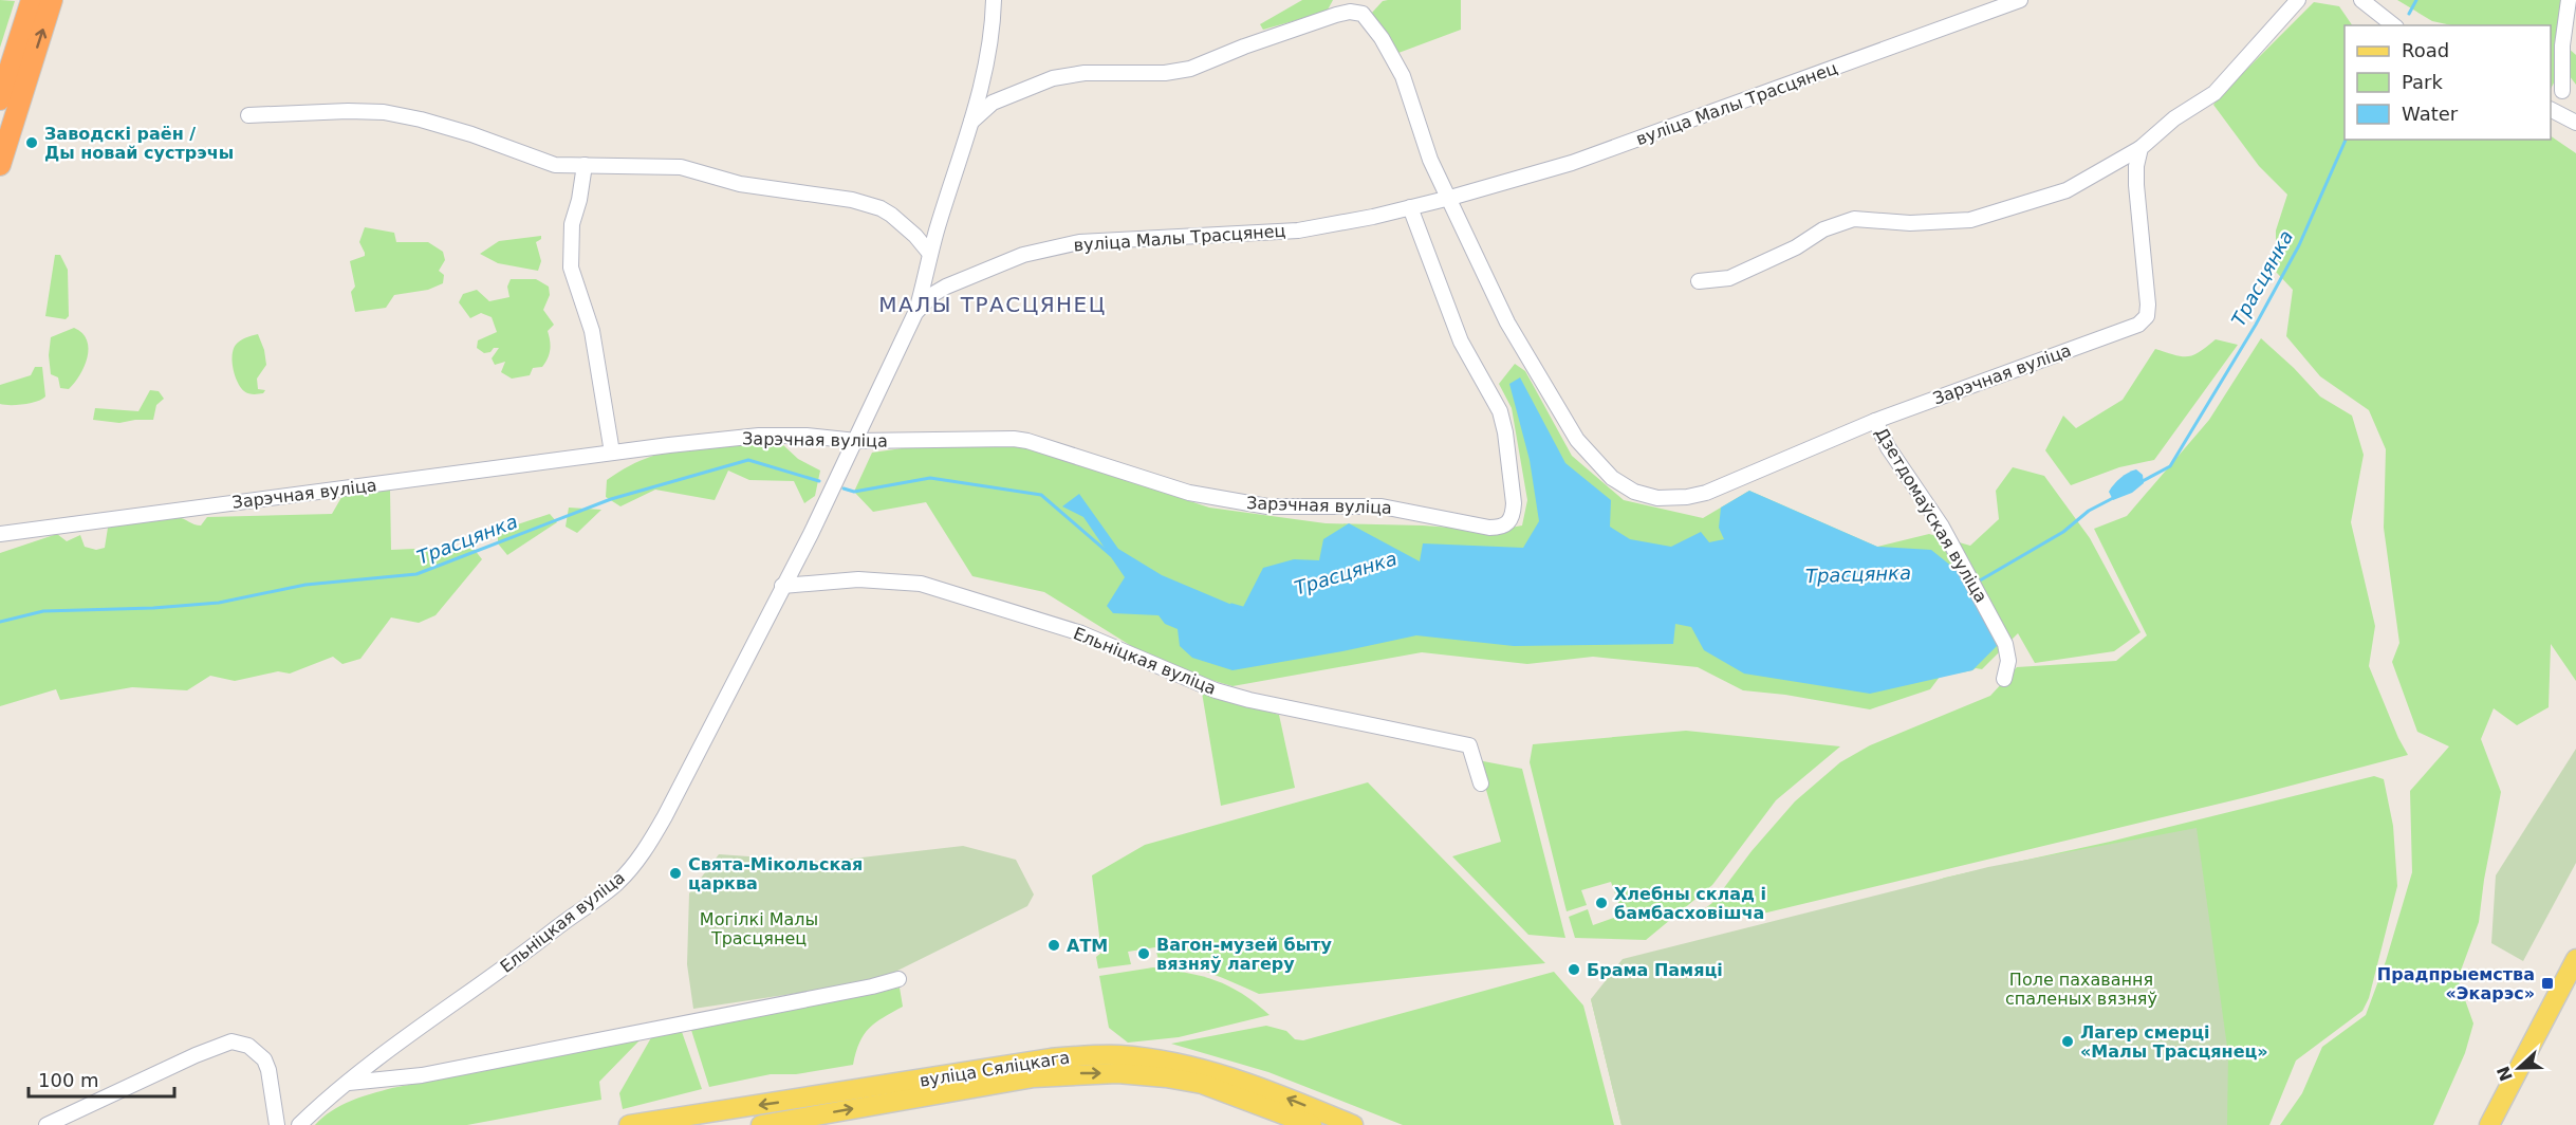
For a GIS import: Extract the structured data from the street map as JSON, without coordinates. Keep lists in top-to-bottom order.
{
  "streets": {
    "main road": ["вуліца Сяліцкага"],
    "street": [
      "вуліца Малы Трасцянец",
      "Зарэчная вуліца",
      "Дзетдомаўская вуліца",
      "Ельніцкая вуліца"
    ]
  },
  "crossings": [
    ["вуліца Малы Трасцянец", "Зарэчная вуліца"],
    ["вуліца Малы Трасцянец", "Ельніцкая вуліца"],
    ["Зарэчная вуліца", "Дзетдомаўская вуліца"],
    ["Зарэчная вуліца", "Ельніцкая вуліца"]
  ],
  "districts": ["МАЛЫ ТРАСЦЯНЕЦ"],
  "water": ["Трасцянка"],
  "parks": ["Могілкі Малы Трасцянец", "Поле пахавання спаленых вязняў"],
  "places": {
    "other": [
      "Заводскі раён / Ды новай сустрэчы",
      "Свята-Мікольская царква",
      "Хлебны склад і бамбасховішча",
      "АТМ",
      "Вагон-музей быту вязняў лагеру",
      "Брама Памяці",
      "Лагер смерці «Малы Трасцянец»"
    ],
    "transit": ["Прадпрыемства «Экарэс»"]
  },
  "legend": ["Road", "Park", "Water"],
  "scale_bar": "100 m",
  "north": "left"
}
